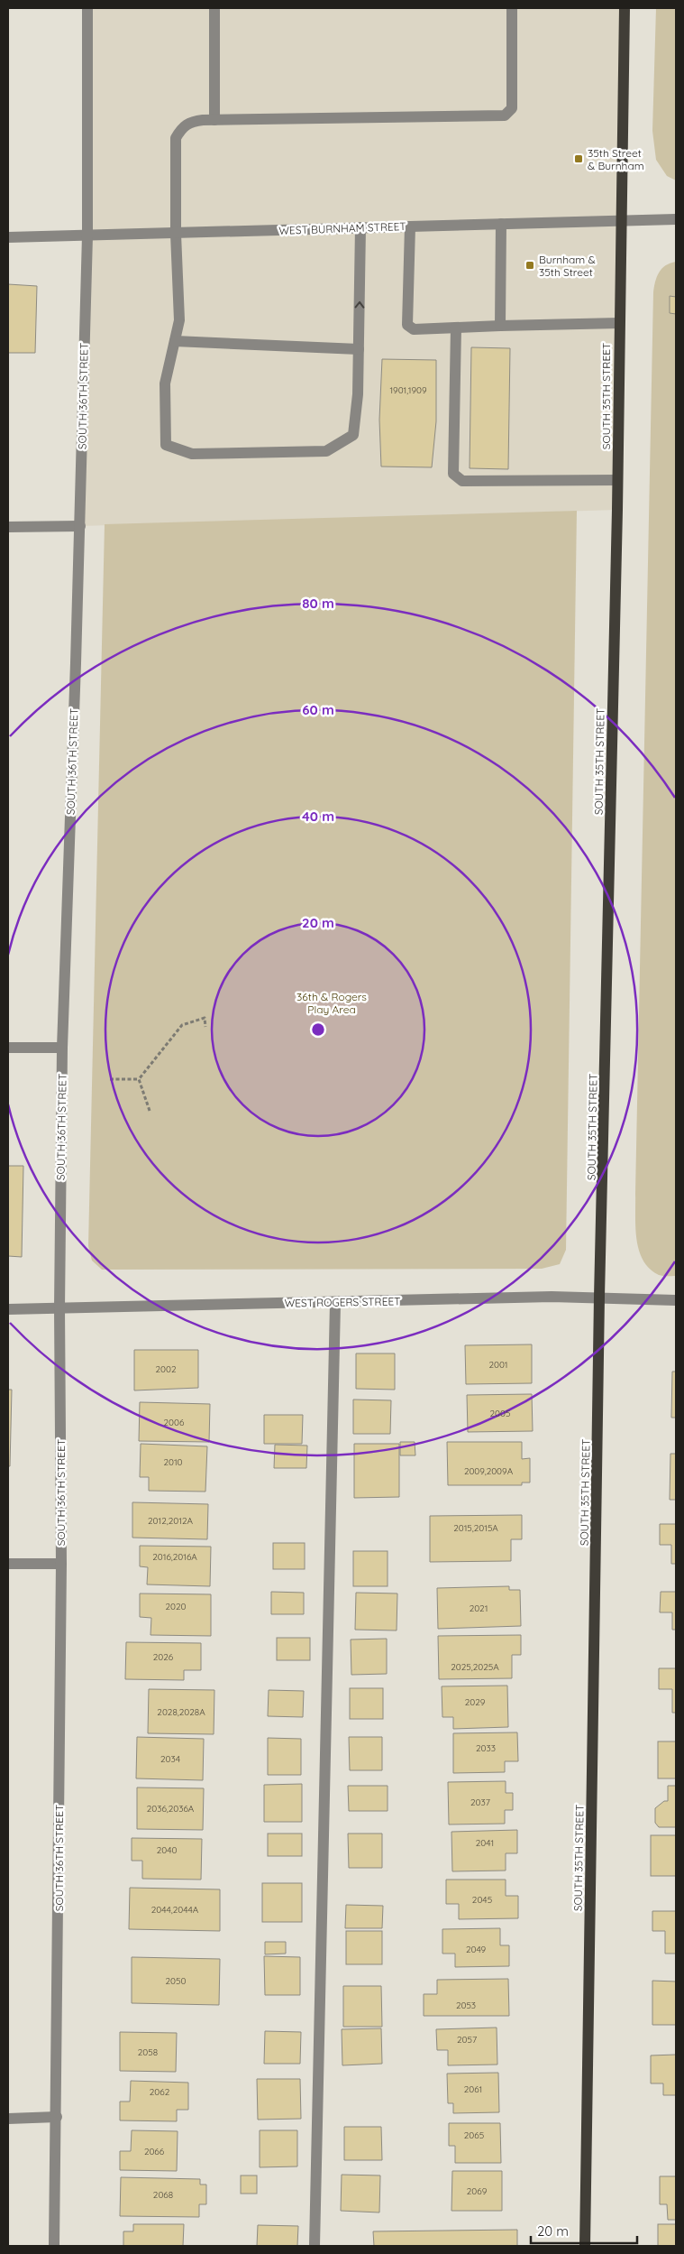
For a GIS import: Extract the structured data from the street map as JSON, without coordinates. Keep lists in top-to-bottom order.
{
  "streets": {
    "main road": ["SOUTH 35TH STREET"],
    "street": ["WEST BURNHAM STREET", "SOUTH 36TH STREET", "WEST ROGERS STREET"]
  },
  "crossings": [
    ["WEST BURNHAM STREET", "SOUTH 36TH STREET"],
    ["WEST BURNHAM STREET", "SOUTH 35TH STREET"],
    ["SOUTH 36TH STREET", "WEST ROGERS STREET"],
    ["SOUTH 35TH STREET", "WEST ROGERS STREET"]
  ],
  "parks": ["36th & Rogers Play Area"],
  "places": {
    "transit": ["35th Street & Burnham", "Burnham & 35th Street"]
  },
  "house_numbers": [
    "1901,1909",
    "2001",
    "2002",
    "2005",
    "2006",
    "2010",
    "2009,2009A",
    "2012,2012A",
    "2015,2015A",
    "2016,2016A",
    "2020",
    "2021",
    "2026",
    "2025,2025A",
    "2029",
    "2028,2028A",
    "2033",
    "2034",
    "2037",
    "2036,2036A",
    "2041",
    "2040",
    "2045",
    "2044,2044A",
    "2049",
    "2050",
    "2053",
    "2057",
    "2058",
    "2061",
    "2062",
    "2065",
    "2066",
    "2069",
    "2068"
  ],
  "scale_bar": "20 m",
  "rings": [
    "80 m",
    "60 m",
    "40 m",
    "20 m"
  ]
}
